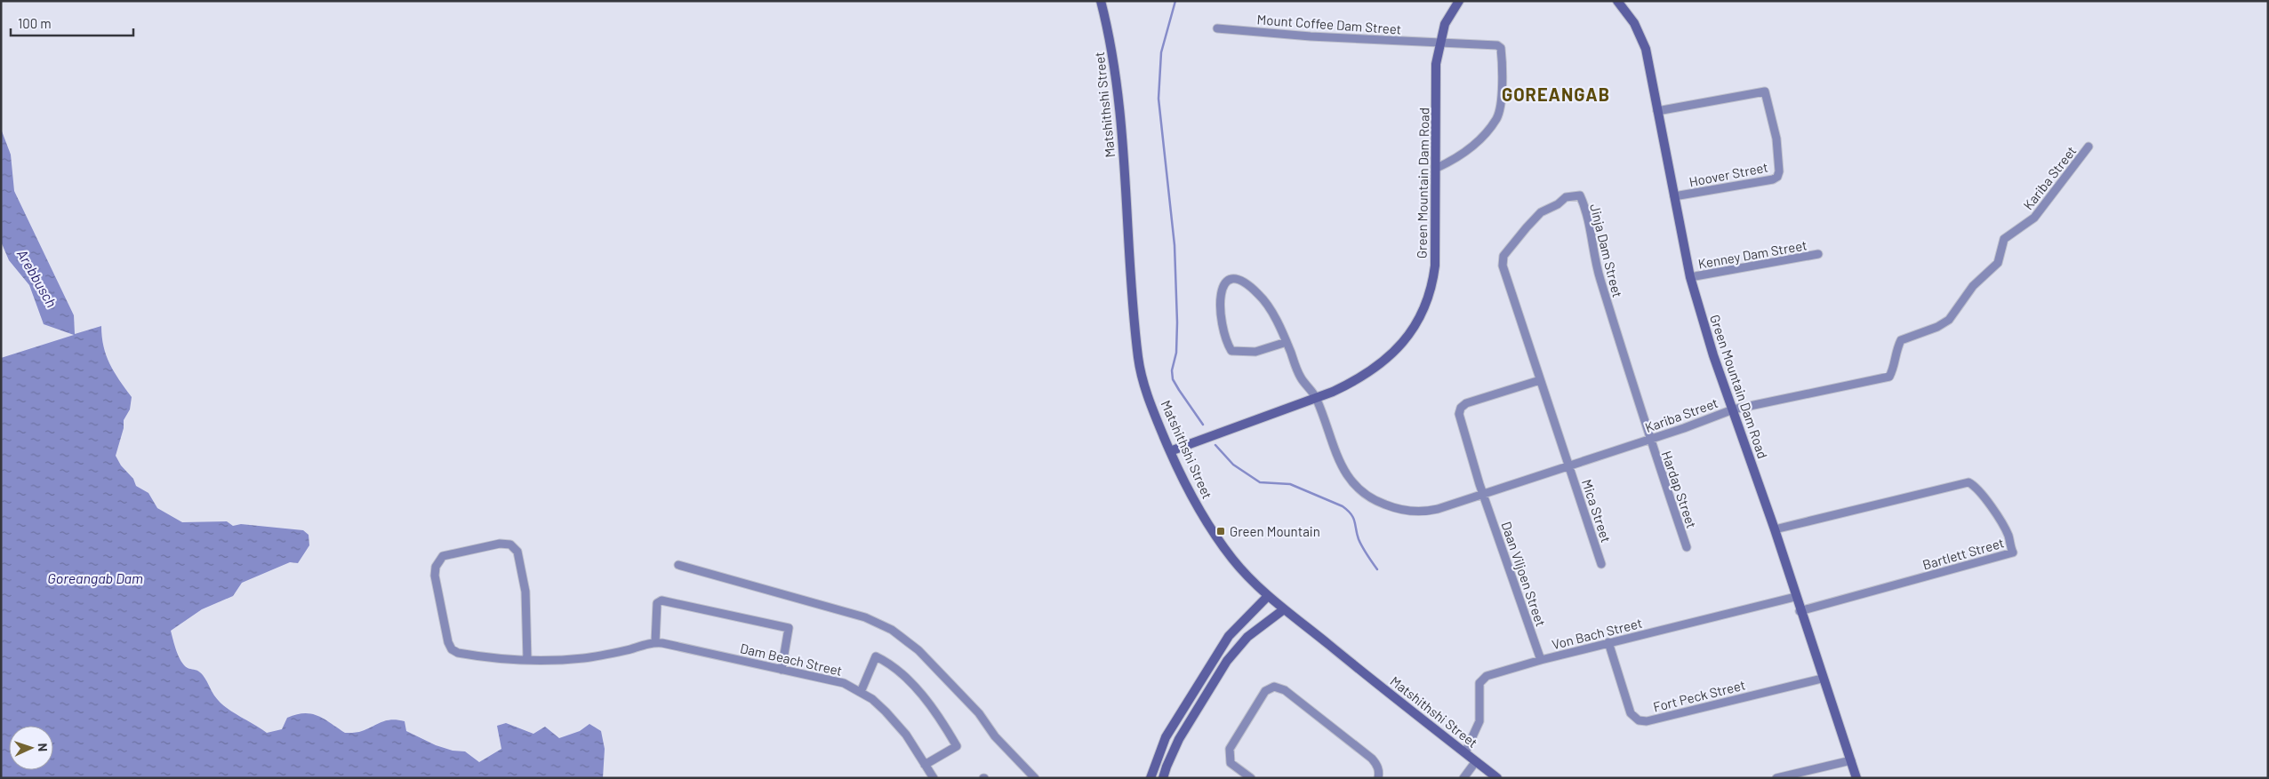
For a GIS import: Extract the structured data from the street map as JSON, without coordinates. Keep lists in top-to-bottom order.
{
  "streets": {
    "street": [
      "Mount Coffee Dam Street",
      "Matshithshi Street",
      "Hoover Street",
      "Kariba Street",
      "Green Mountain Dam Road",
      "Jinja Dam Street",
      "Kenney Dam Street",
      "Hardap Street",
      "Mica Street",
      "Bartlett Street",
      "Daan Viljoen Street",
      "Von Bach Street",
      "Dam Beach Street",
      "Fort Peck Street"
    ]
  },
  "crossings": [
    ["Mount Coffee Dam Street", "Green Mountain Dam Road"],
    ["Matshithshi Street", "Green Mountain Dam Road"],
    ["Matshithshi Street", "Von Bach Street"],
    ["Hoover Street", "Green Mountain Dam Road"],
    ["Kariba Street", "Green Mountain Dam Road"],
    ["Kariba Street", "Jinja Dam Street"],
    ["Kariba Street", "Hardap Street"],
    ["Kariba Street", "Mica Street"],
    ["Kariba Street", "Daan Viljoen Street"],
    ["Green Mountain Dam Road", "Kenney Dam Street"],
    ["Green Mountain Dam Road", "Bartlett Street"],
    ["Green Mountain Dam Road", "Von Bach Street"],
    ["Green Mountain Dam Road", "Fort Peck Street"],
    ["Jinja Dam Street", "Hardap Street"],
    ["Jinja Dam Street", "Mica Street"],
    ["Jinja Dam Street", "Daan Viljoen Street"],
    ["Daan Viljoen Street", "Von Bach Street"],
    ["Von Bach Street", "Fort Peck Street"]
  ],
  "districts": ["GOREANGAB"],
  "water": ["Arebbusch", "Goreangab Dam"],
  "places": {
    "transit": ["Green Mountain"]
  },
  "scale_bar": "100 m",
  "north": "right"
}
